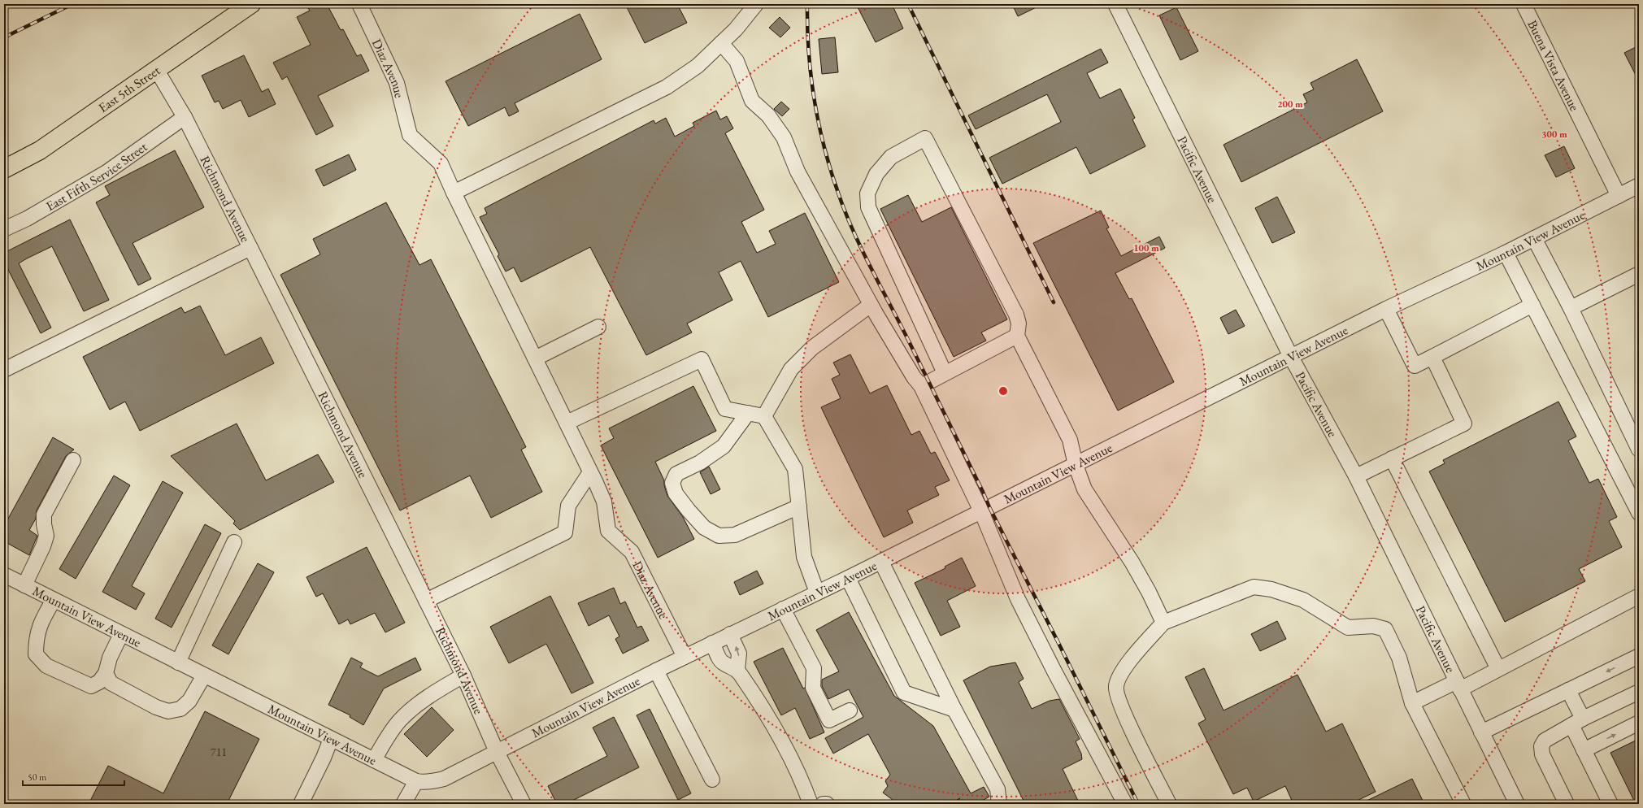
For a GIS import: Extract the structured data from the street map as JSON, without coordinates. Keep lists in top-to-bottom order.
{
  "streets": {
    "main road": ["East 5th Street"],
    "street": [
      "Buena Vista Avenue",
      "Diaz Avenue",
      "Pacific Avenue",
      "East Fifth Service Street",
      "Richmond Avenue",
      "Mountain View Avenue"
    ]
  },
  "crossings": [
    ["Buena Vista Avenue", "Mountain View Avenue"],
    ["Diaz Avenue", "Mountain View Avenue"],
    ["East 5th Street", "Richmond Avenue"],
    ["Pacific Avenue", "Mountain View Avenue"],
    ["East Fifth Service Street", "Richmond Avenue"],
    ["Richmond Avenue", "Mountain View Avenue"]
  ],
  "house_numbers": ["711"],
  "scale_bar": "50 m",
  "rings": ["200 m", "300 m", "100 m"]
}
